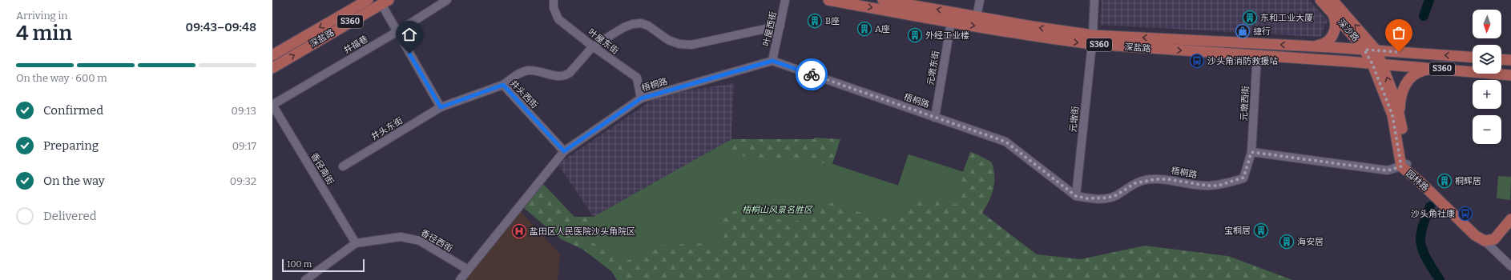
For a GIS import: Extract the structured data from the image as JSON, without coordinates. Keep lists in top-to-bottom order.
{
  "streets": {
    "main road": [
      "S360",
      "深沙路",
      "深盐路",
      "园林路"
    ],
    "street": [
      "叶屋西街",
      "叶屋东街",
      "井福巷",
      "元墩东街",
      "梧桐路",
      "井头西街",
      "元墩西街",
      "元墩街",
      "井头东街",
      "香径南街",
      "香径西街"
    ]
  },
  "crossings": [
    ["S360", "深沙路"],
    ["S360", "深盐路"],
    ["S360", "园林路"],
    ["叶屋西街", "梧桐路"],
    ["深沙路", "深盐路"],
    ["深沙路", "园林路"],
    ["深盐路", "元墩东街"],
    ["深盐路", "元墩西街"],
    ["深盐路", "元墩街"],
    ["深盐路", "园林路"],
    ["叶屋东街", "梧桐路"],
    ["井福巷", "香径南街"],
    ["元墩东街", "梧桐路"],
    ["梧桐路", "井头西街"],
    ["梧桐路", "元墩西街"],
    ["梧桐路", "元墩街"],
    ["梧桐路", "香径西街"],
    ["井头西街", "井头东街"],
    ["香径南街", "香径西街"]
  ],
  "parks": ["梧桐山风景名胜区"],
  "places": {
    "building": [
      "东和工业大厦",
      "B座",
      "A座",
      "外经工业楼",
      "桐辉居",
      "宝桐居",
      "海安居"
    ],
    "shop": ["捷行"],
    "bus stop": ["沙头角消防救援站", "沙头角社康"],
    "hospital": ["盐田区人民医院沙头角院区"]
  },
  "scale_bar": "100 m",
  "north": "bottom",
  "page": {
    "heading": ["4 min", "Arriving in", "09:43–09:48"],
    "map_buttons": ["+", "−"],
    "bar": "On the way · 600 m",
    "list": [
      ["Confirmed", "09:13"],
      ["Preparing", "09:17"],
      ["On the way", "09:32"],
      "Delivered"
    ],
    "scale": "100 m"
  }
}
